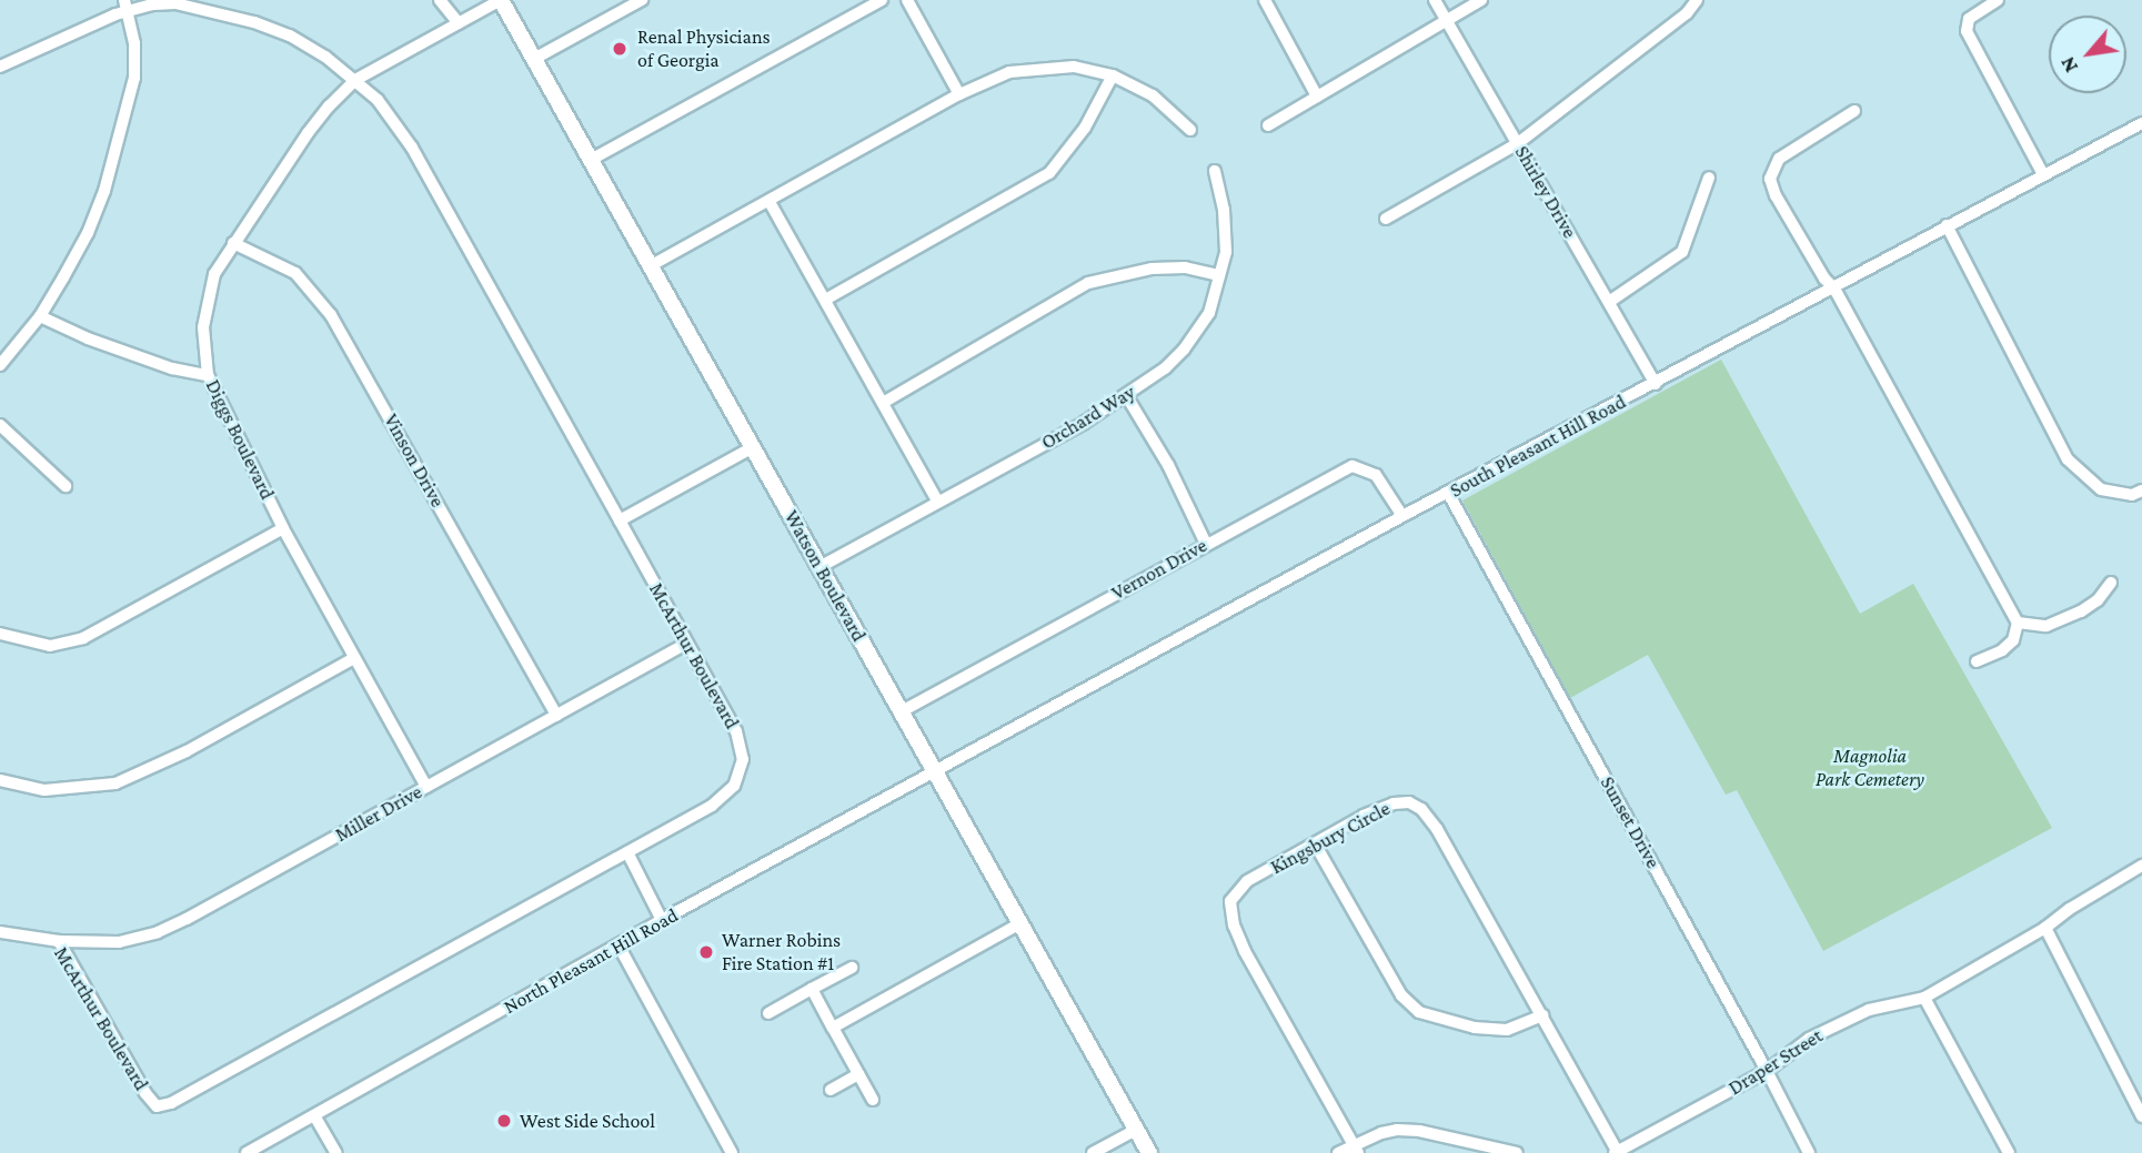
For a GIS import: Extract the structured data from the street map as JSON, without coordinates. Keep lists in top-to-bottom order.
{
  "streets": {
    "main road": ["Watson Boulevard"],
    "street": [
      "Shirley Drive",
      "Orchard Way",
      "Diggs Boulevard",
      "South Pleasant Hill Road",
      "Vinson Drive",
      "Vernon Drive",
      "McArthur Boulevard",
      "Miller Drive",
      "Sunset Drive",
      "Kingsbury Circle",
      "North Pleasant Hill Road",
      "Draper Street"
    ]
  },
  "crossings": [
    ["Shirley Drive", "South Pleasant Hill Road"],
    ["Orchard Way", "Watson Boulevard"],
    ["Diggs Boulevard", "Vinson Drive"],
    ["Diggs Boulevard", "Watson Boulevard"],
    ["Diggs Boulevard", "McArthur Boulevard"],
    ["Diggs Boulevard", "Miller Drive"],
    ["South Pleasant Hill Road", "Vernon Drive"],
    ["South Pleasant Hill Road", "Watson Boulevard"],
    ["South Pleasant Hill Road", "Sunset Drive"],
    ["South Pleasant Hill Road", "North Pleasant Hill Road"],
    ["Vinson Drive", "Miller Drive"],
    ["Vernon Drive", "Watson Boulevard"],
    ["Watson Boulevard", "North Pleasant Hill Road"],
    ["McArthur Boulevard", "Miller Drive"],
    ["Sunset Drive", "Draper Street"],
    ["Kingsbury Circle", "Draper Street"]
  ],
  "parks": ["Magnolia Park Cemetery"],
  "places": ["Renal Physicians of Georgia", "Warner Robins Fire Station #1", "West Side School"],
  "north": "bottom left"
}
